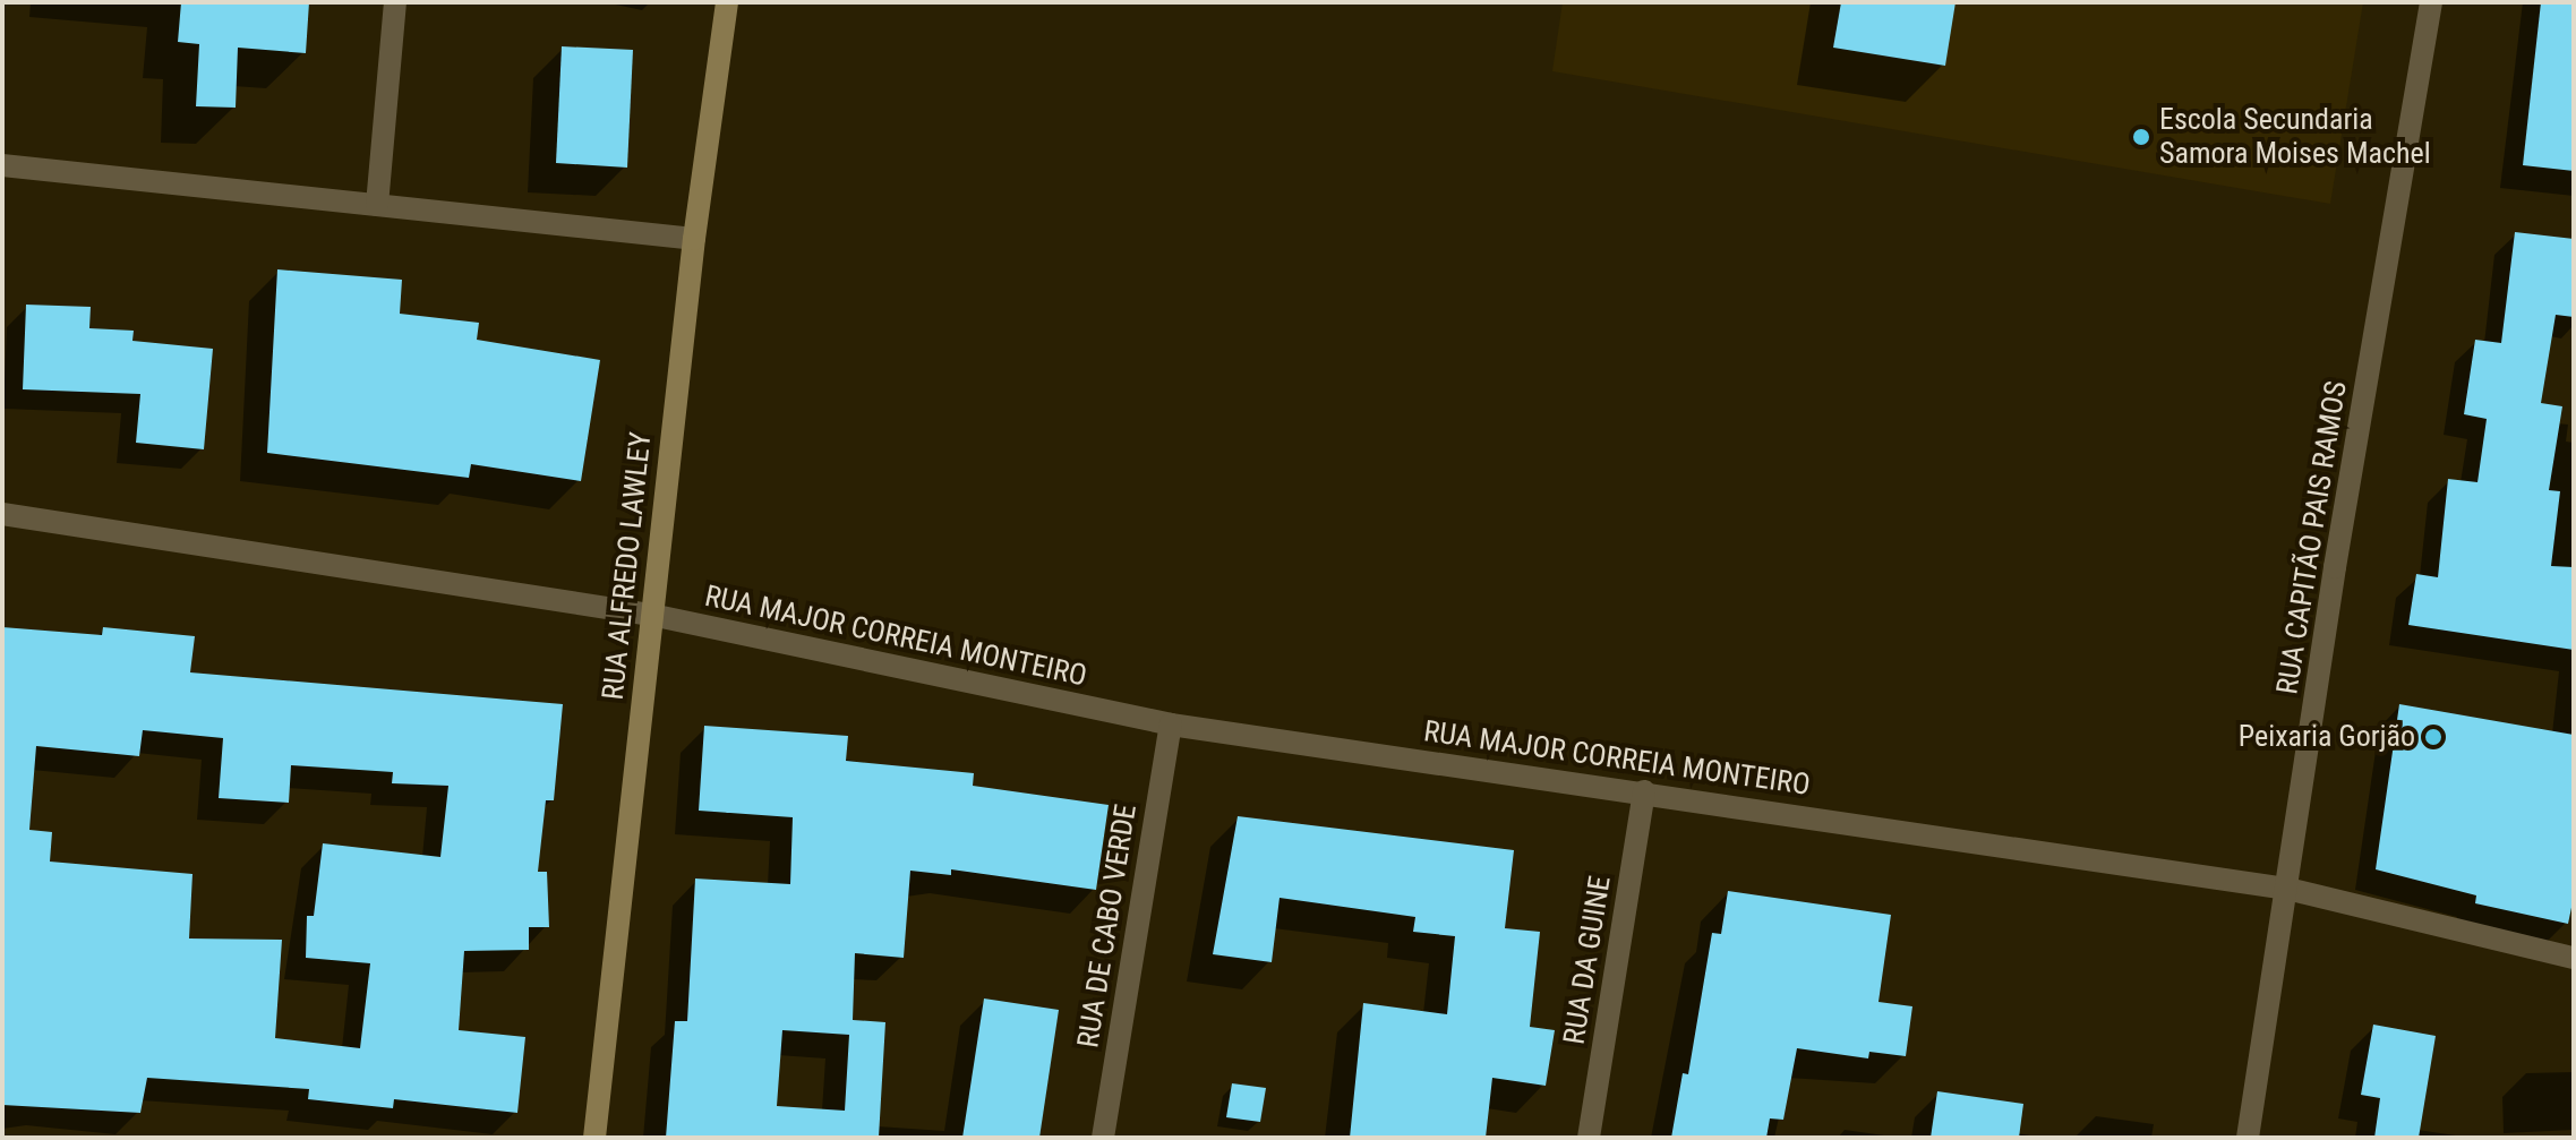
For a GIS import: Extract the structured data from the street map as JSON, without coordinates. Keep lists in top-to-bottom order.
{
  "streets": {
    "main road": ["RUA ALFREDO LAWLEY"],
    "street": [
      "RUA CAPITÃO PAIS RAMOS",
      "RUA MAJOR CORREIA MONTEIRO",
      "RUA DE CABO VERDE",
      "RUA DA GUINE"
    ]
  },
  "crossings": [
    ["RUA CAPITÃO PAIS RAMOS", "RUA MAJOR CORREIA MONTEIRO"],
    ["RUA ALFREDO LAWLEY", "RUA MAJOR CORREIA MONTEIRO"],
    ["RUA MAJOR CORREIA MONTEIRO", "RUA DE CABO VERDE"],
    ["RUA MAJOR CORREIA MONTEIRO", "RUA DA GUINE"]
  ],
  "places": ["Escola Secundaria Samora Moises Machel", "Peixaria Gorjão"]
}
